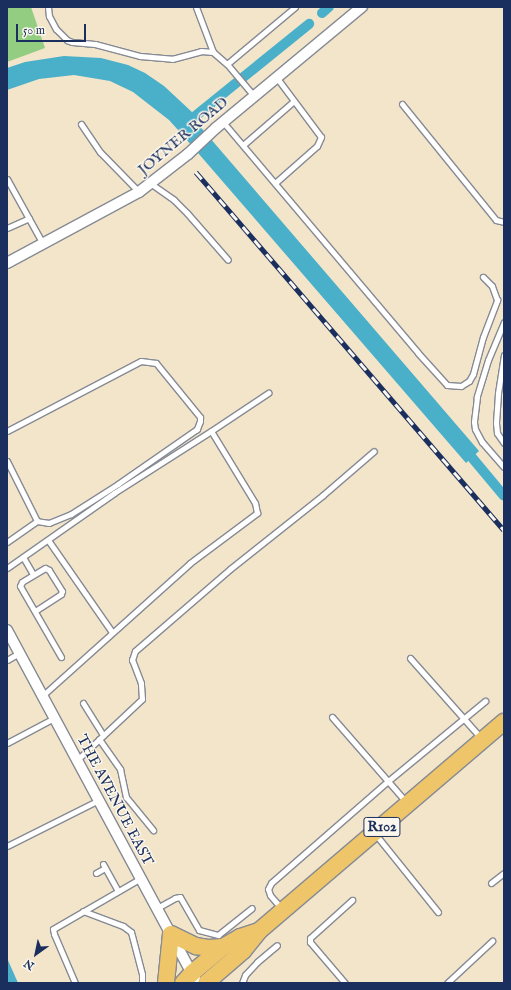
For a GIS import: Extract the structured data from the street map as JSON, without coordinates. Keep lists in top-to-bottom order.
{
  "streets": {
    "main road": ["R102"],
    "street": ["JOYNER ROAD", "THE AVENUE EAST"]
  },
  "crossings": [
    ["THE AVENUE EAST", "R102"]
  ],
  "scale_bar": "50 m",
  "north": "bottom left"
}
